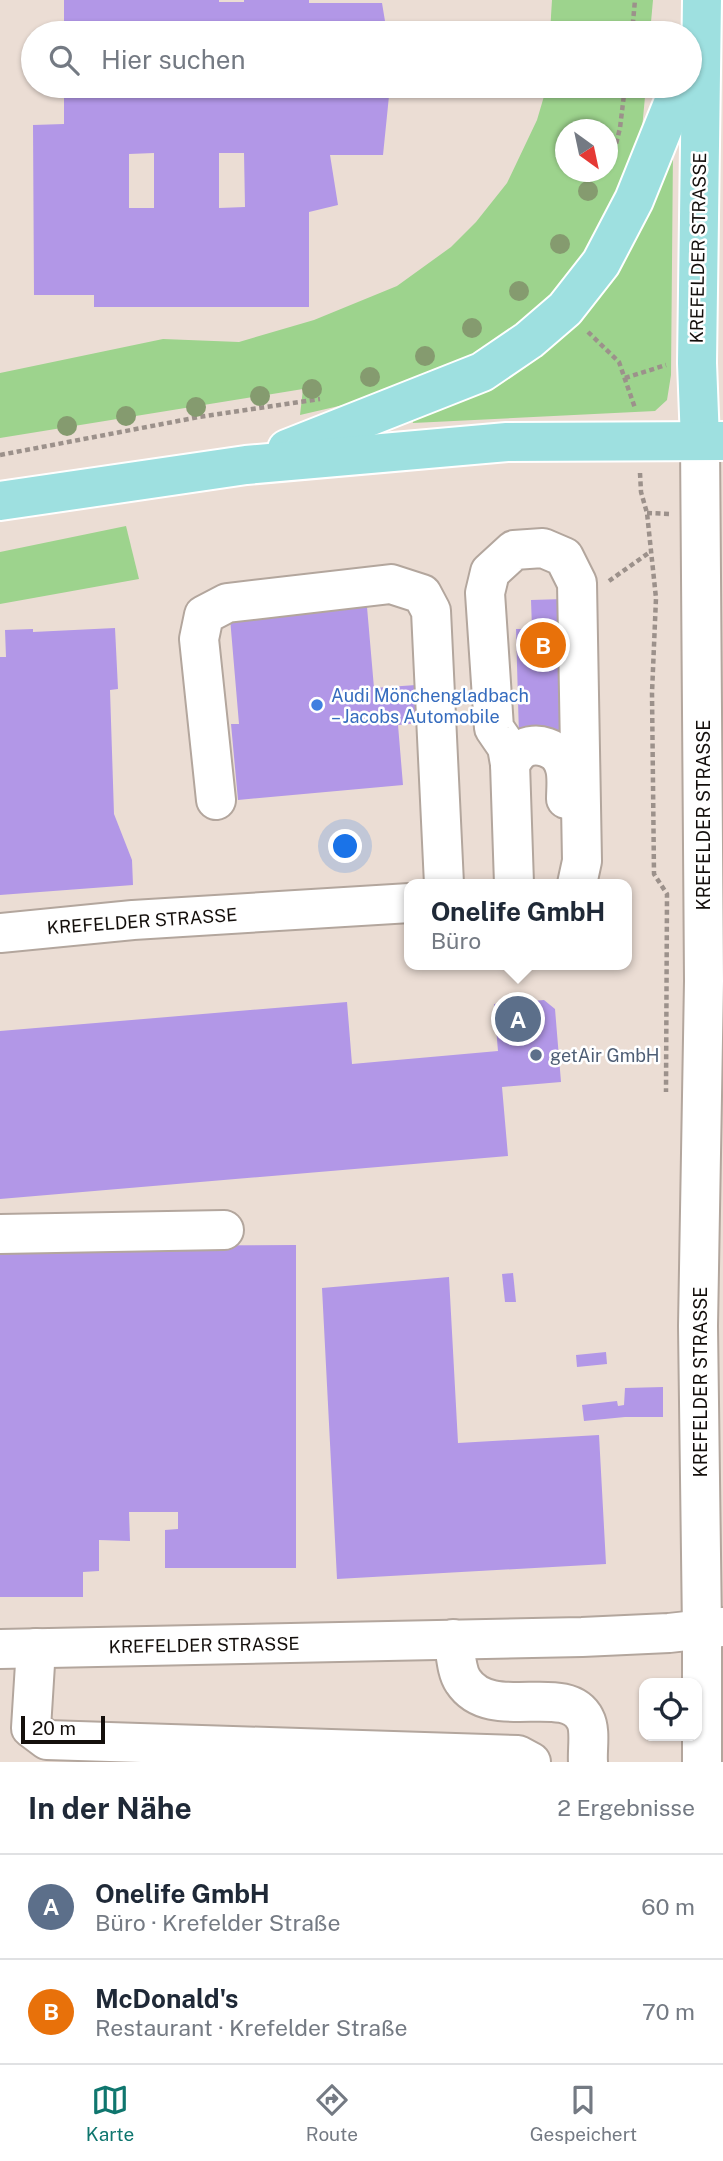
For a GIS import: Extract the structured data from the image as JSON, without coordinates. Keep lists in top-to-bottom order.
{
  "streets": {
    "main road": ["KREFELDER STRASSE"]
  },
  "places": ["Audi Mönchengladbach – Jacobs Automobile", "getAir GmbH"],
  "scale_bar": "20 m",
  "north": "bottom right",
  "page": {
    "search": "Hier suchen",
    "pins": ["B", "A"],
    "popup": ["Onelife GmbH", "Büro"],
    "scale": "20 m",
    "heading": ["In der Nähe", "2 Ergebnisse"],
    "list": [
      {
        "mark": "A",
        "name": "Onelife GmbH",
        "note": "Büro · Krefelder Straße",
        "value": "60 m"
      },
      {
        "mark": "B",
        "name": "McDonald's",
        "note": "Restaurant · Krefelder Straße",
        "value": "70 m"
      }
    ],
    "nav": ["Karte", "Route", "Gespeichert"]
  }
}
